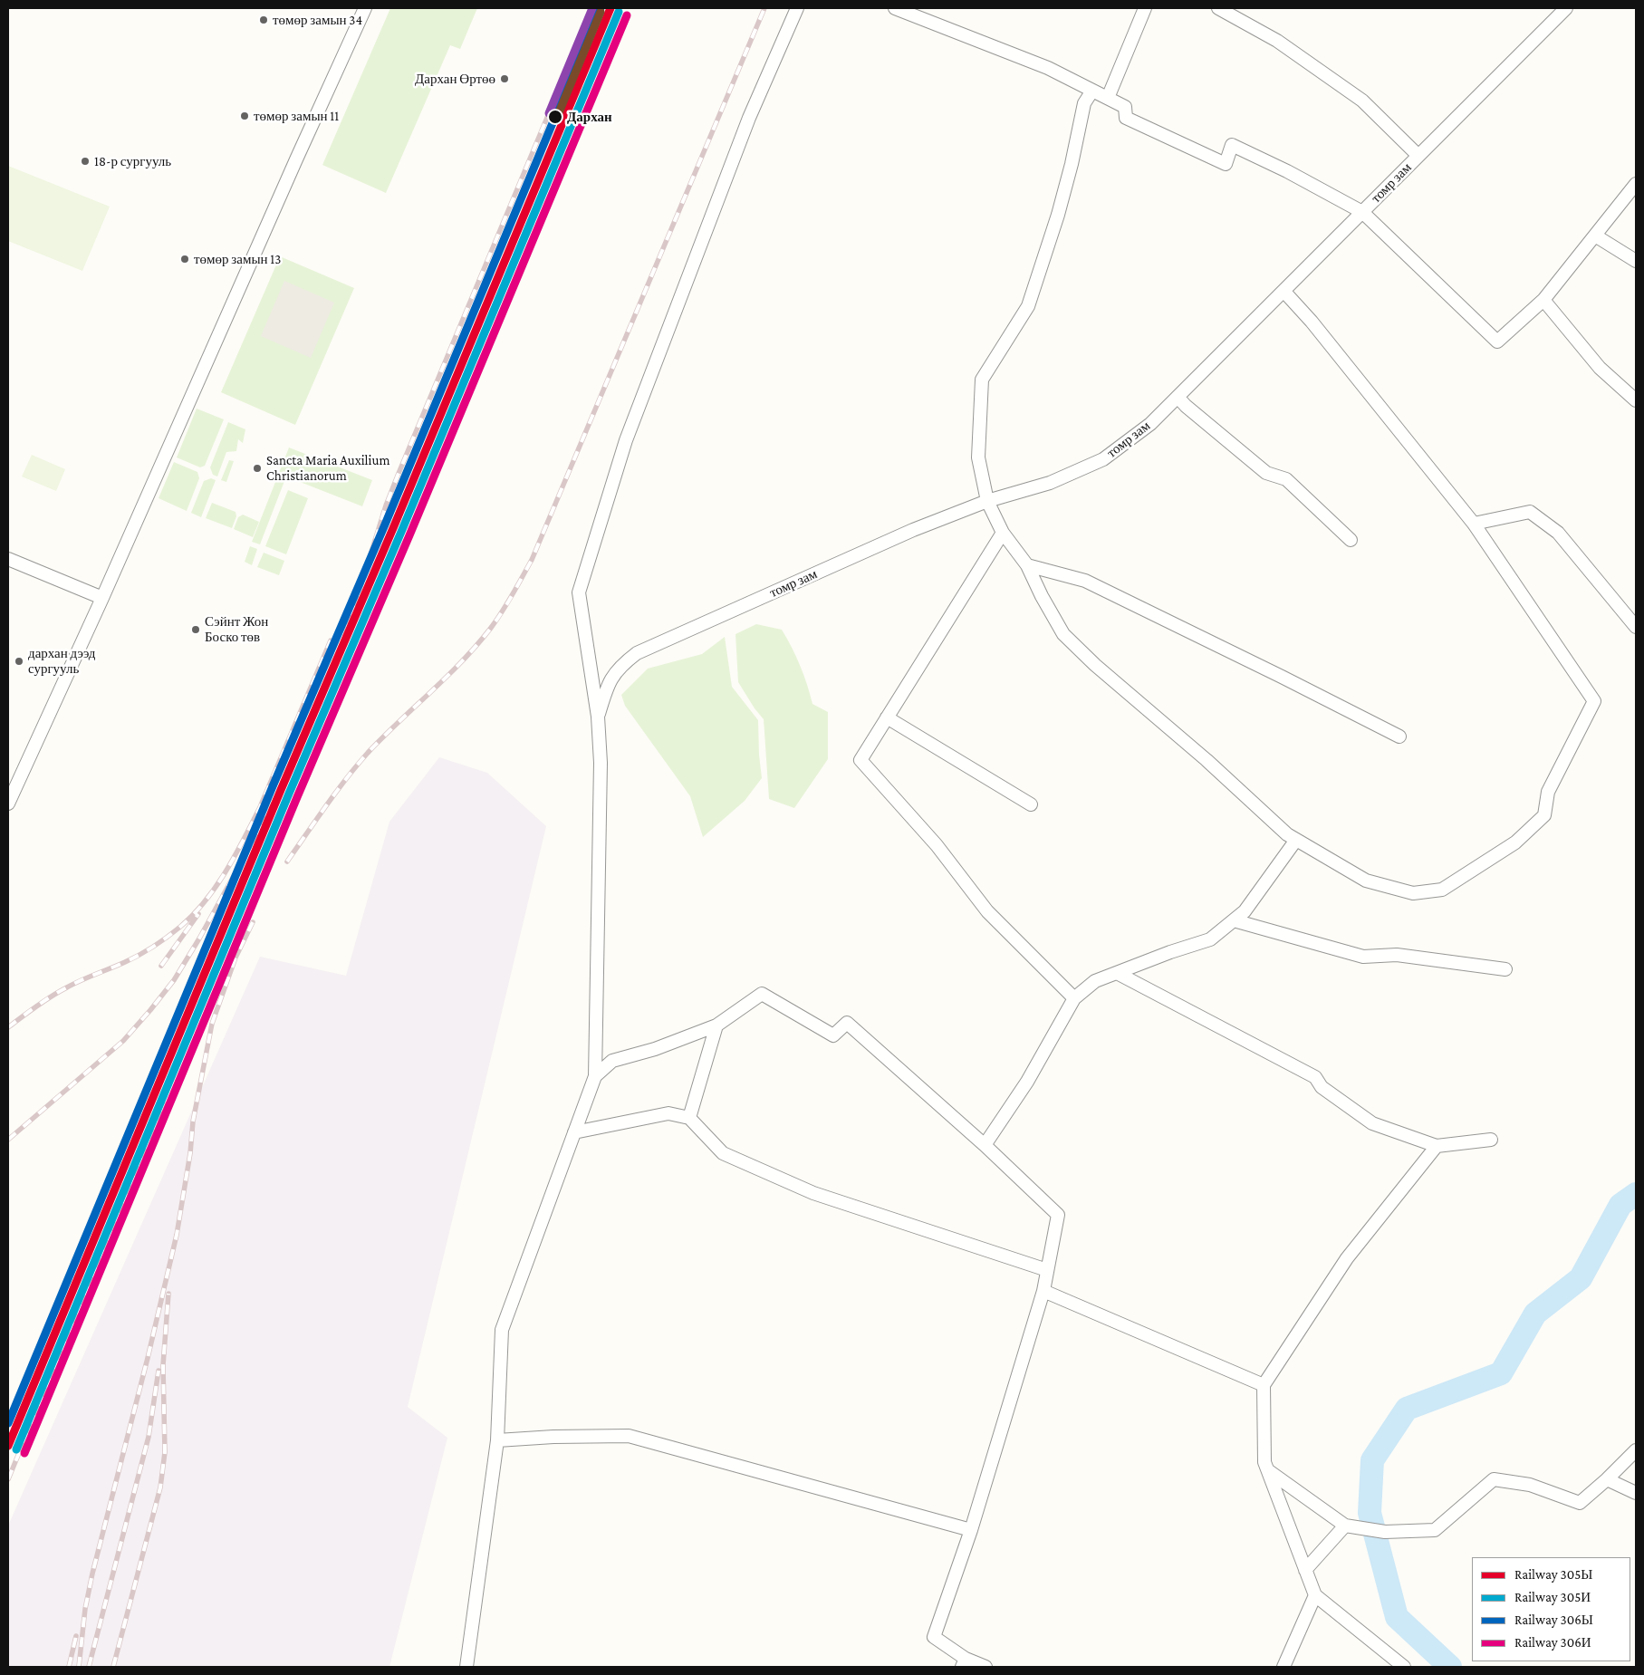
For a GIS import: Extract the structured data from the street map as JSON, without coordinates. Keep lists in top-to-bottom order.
{
  "streets": {
    "street": ["томр зам"]
  },
  "places": [
    "төмөр замын 34",
    "Дархан Өртөө",
    "төмөр замын 11",
    "Дархан",
    "18-р сургууль",
    "төмөр замын 13",
    "Sancta Maria Auxilium Christianorum",
    "Сэйнт Жон Боско төв",
    "дархан дээд сургууль"
  ],
  "lines": [
    "rail line 305Ы",
    "rail line 306Ы",
    "rail line 305И",
    "rail line 306И"
  ],
  "legend": [
    "Railway 305Ы",
    "Railway 305И",
    "Railway 306Ы",
    "Railway 306И"
  ]
}
